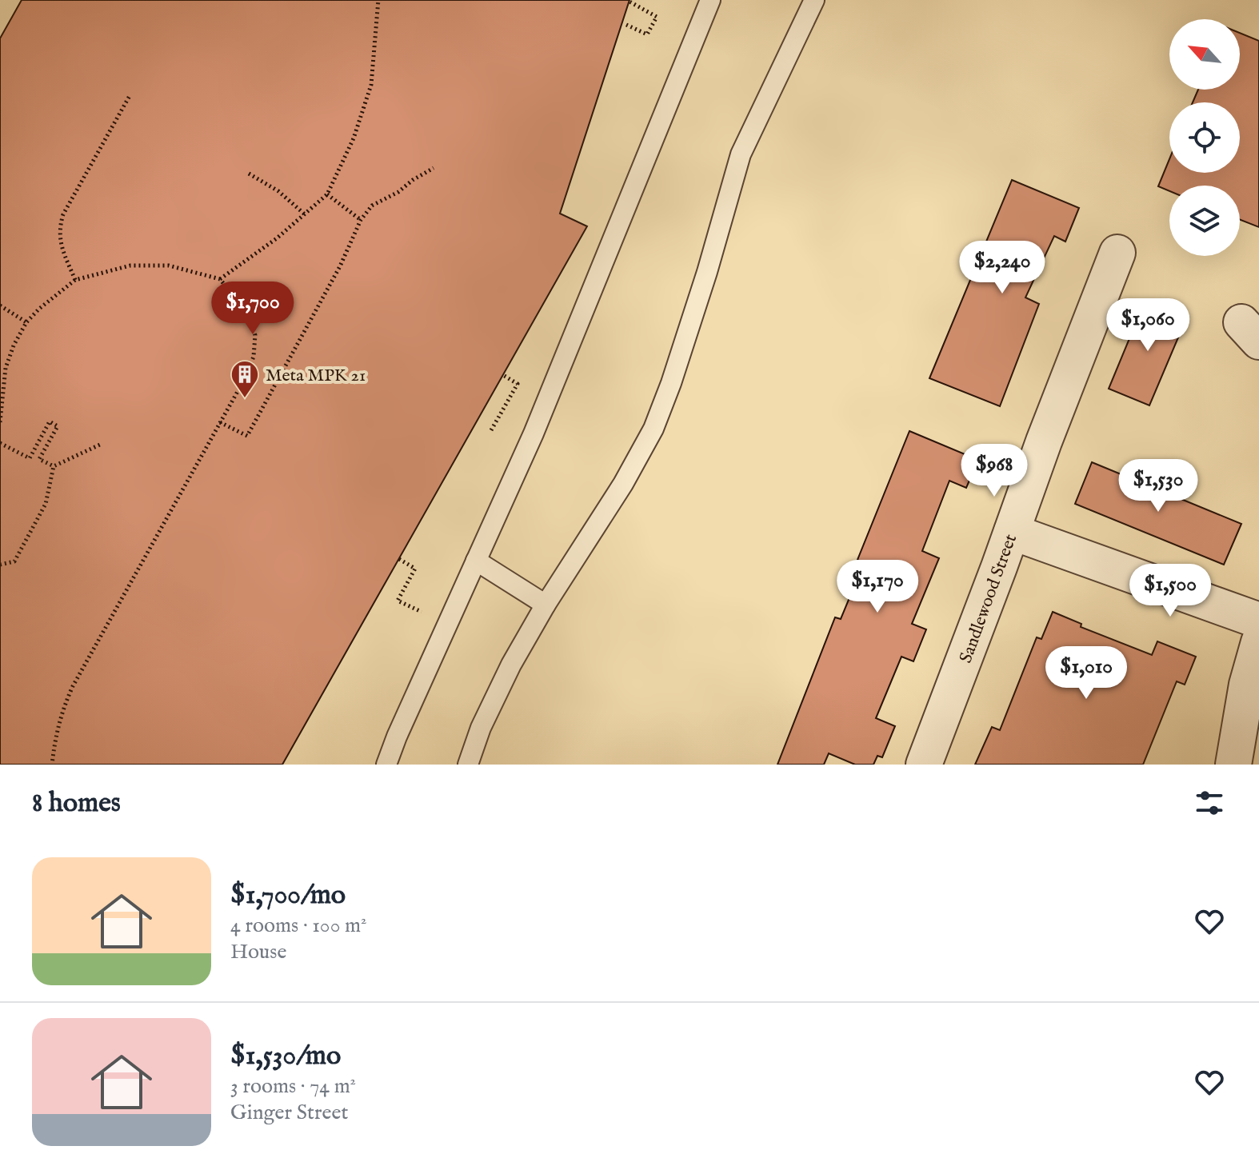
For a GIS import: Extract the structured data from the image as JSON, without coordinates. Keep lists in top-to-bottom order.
{
  "streets": {
    "street": ["Sandlewood Street"]
  },
  "places": {
    "building": ["Meta MPK 21"]
  },
  "north": "top left",
  "page": {
    "price": [
      "$2,240",
      "$1,700",
      "$1,060",
      "$968",
      "$1,530",
      "$1,170",
      "$1,500",
      "$1,010"
    ],
    "heading": "8 homes",
    "list": [
      {
        "name": "$1,700/mo",
        "note": "4 rooms · 100 m² · House"
      },
      {
        "name": "$1,530/mo",
        "note": "3 rooms · 74 m² · Ginger Street"
      }
    ]
  }
}
